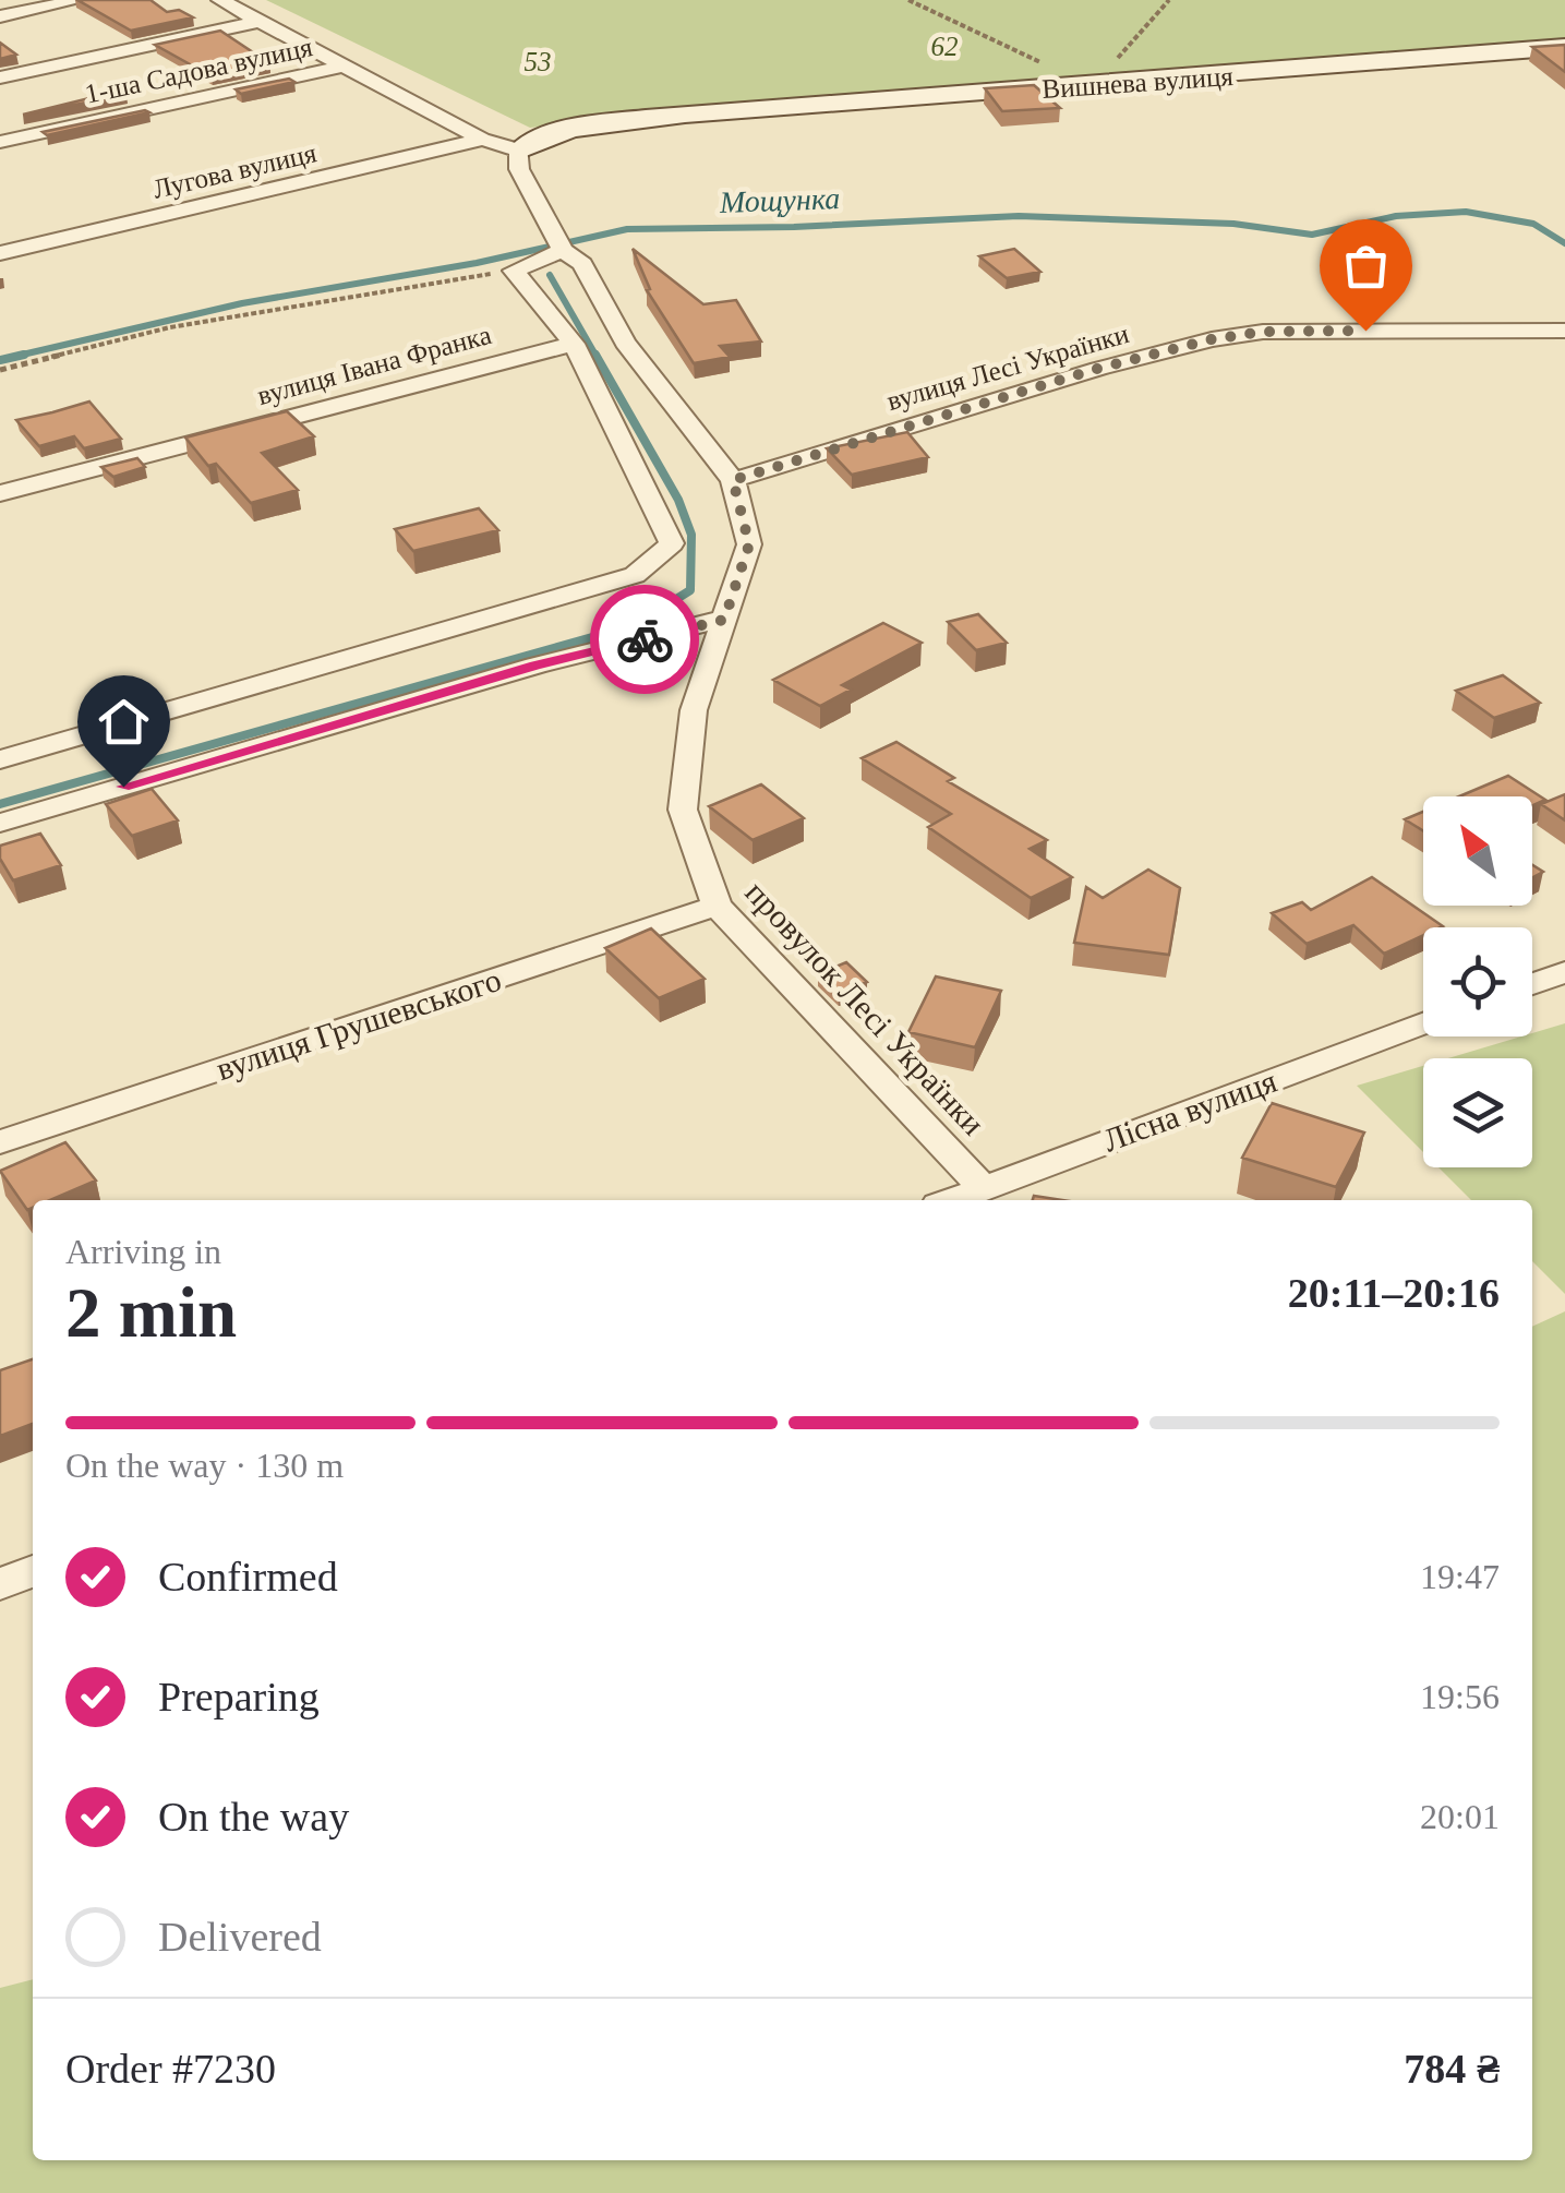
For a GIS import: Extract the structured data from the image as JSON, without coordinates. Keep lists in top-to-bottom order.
{
  "streets": {
    "street": [
      "1-ша Садова вулиця",
      "Вишнева вулиця",
      "Лугова вулиця",
      "вулиця Івана Франка",
      "вулиця Лесі Українки",
      "провулок Лесі Українки",
      "вулиця Грушевського",
      "Лісна вулиця"
    ]
  },
  "crossings": [
    ["провулок Лесі Українки", "вулиця Грушевського"],
    ["провулок Лесі Українки", "Лісна вулиця"]
  ],
  "water": ["Мощунка"],
  "parks": ["62", "53"],
  "north": "top left",
  "page": {
    "heading": ["2 min", "Arriving in", "20:11–20:16"],
    "panel": ["Order #7230", "784 ₴"],
    "bar": "On the way · 130 m",
    "list": [
      ["Confirmed", "19:47"],
      ["Preparing", "19:56"],
      ["On the way", "20:01"],
      "Delivered"
    ]
  }
}
